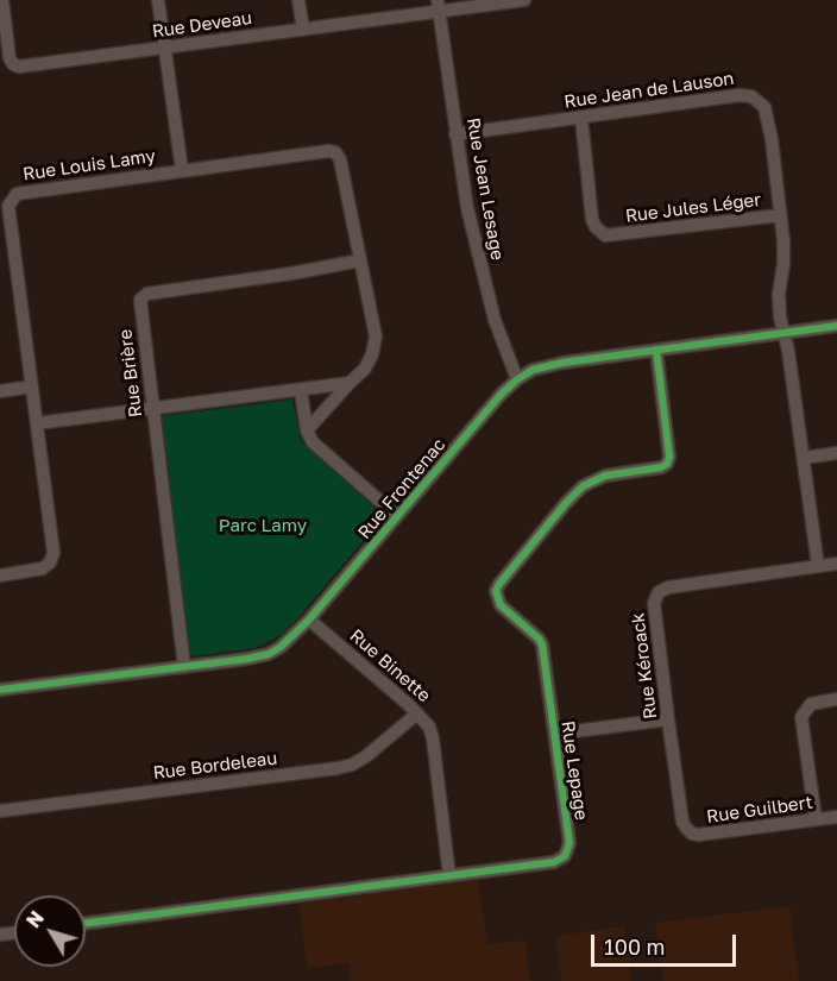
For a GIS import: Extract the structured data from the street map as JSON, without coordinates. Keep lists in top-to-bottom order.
{
  "streets": {
    "street": [
      "Rue Deveau",
      "Rue Jean de Lauson",
      "Rue Louis Lamy",
      "Rue Jean Lesage",
      "Rue Jules Léger",
      "Rue Brière",
      "Rue Frontenac",
      "Rue Binette",
      "Rue Kéroack",
      "Rue Bordeleau",
      "Rue Lepage",
      "Rue Guilbert"
    ]
  },
  "crossings": [
    ["Rue Deveau", "Rue Jean Lesage"],
    ["Rue Jean de Lauson", "Rue Jean Lesage"],
    ["Rue Jean de Lauson", "Rue Jules Léger"],
    ["Rue Jean de Lauson", "Rue Frontenac"],
    ["Rue Jean de Lauson", "Rue Kéroack"],
    ["Rue Louis Lamy", "Rue Brière"],
    ["Rue Jean Lesage", "Rue Frontenac"],
    ["Rue Brière", "Rue Frontenac"],
    ["Rue Frontenac", "Rue Binette"],
    ["Rue Frontenac", "Rue Lepage"],
    ["Rue Binette", "Rue Bordeleau"],
    ["Rue Binette", "Rue Lepage"],
    ["Rue Kéroack", "Rue Guilbert"]
  ],
  "parks": ["Parc Lamy"],
  "scale_bar": "100 m",
  "north": "top left"
}
